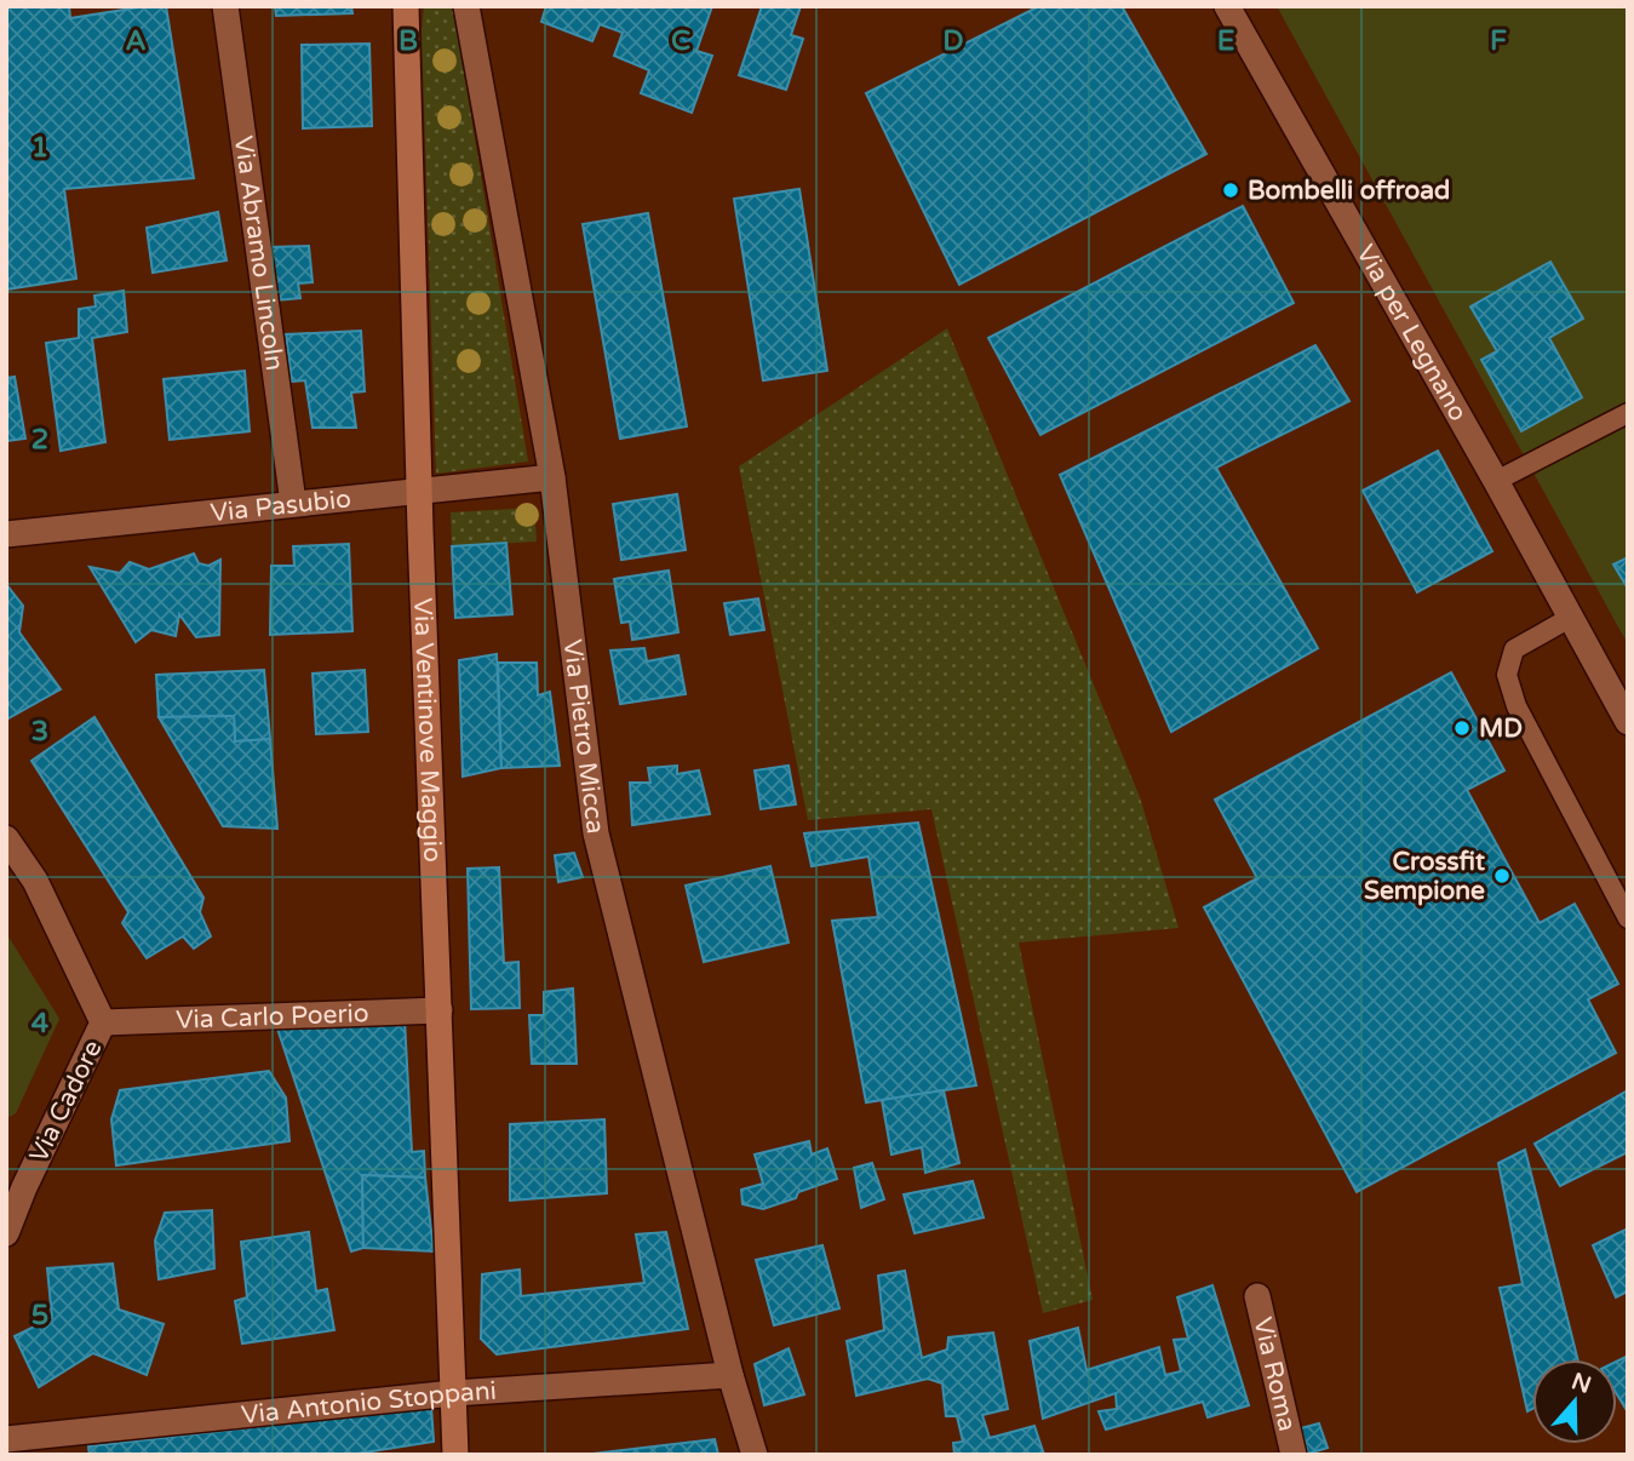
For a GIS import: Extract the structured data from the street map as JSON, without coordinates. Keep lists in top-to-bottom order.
{
  "streets": {
    "street": [
      "Via Abramo Lincoln",
      "Via per Legnano",
      "Via Pasubio",
      "Via Ventinove Maggio",
      "Via Pietro Micca",
      "Via Carlo Poerio",
      "Via Cadore",
      "Via Roma",
      "Via Antonio Stoppani"
    ]
  },
  "crossings": [
    ["Via Abramo Lincoln", "Via Pasubio"],
    ["Via Pasubio", "Via Ventinove Maggio"],
    ["Via Pasubio", "Via Pietro Micca"],
    ["Via Ventinove Maggio", "Via Carlo Poerio"],
    ["Via Ventinove Maggio", "Via Antonio Stoppani"],
    ["Via Pietro Micca", "Via Antonio Stoppani"],
    ["Via Carlo Poerio", "Via Cadore"]
  ],
  "places": ["Bombelli offroad", "MD", "Crossfit Sempione"],
  "north": "top",
  "grid": {
    "columns": [
      "A",
      "B",
      "C",
      "D",
      "E",
      "F"
    ],
    "rows": [
      "1",
      "2",
      "3",
      "4",
      "5"
    ]
  }
}
